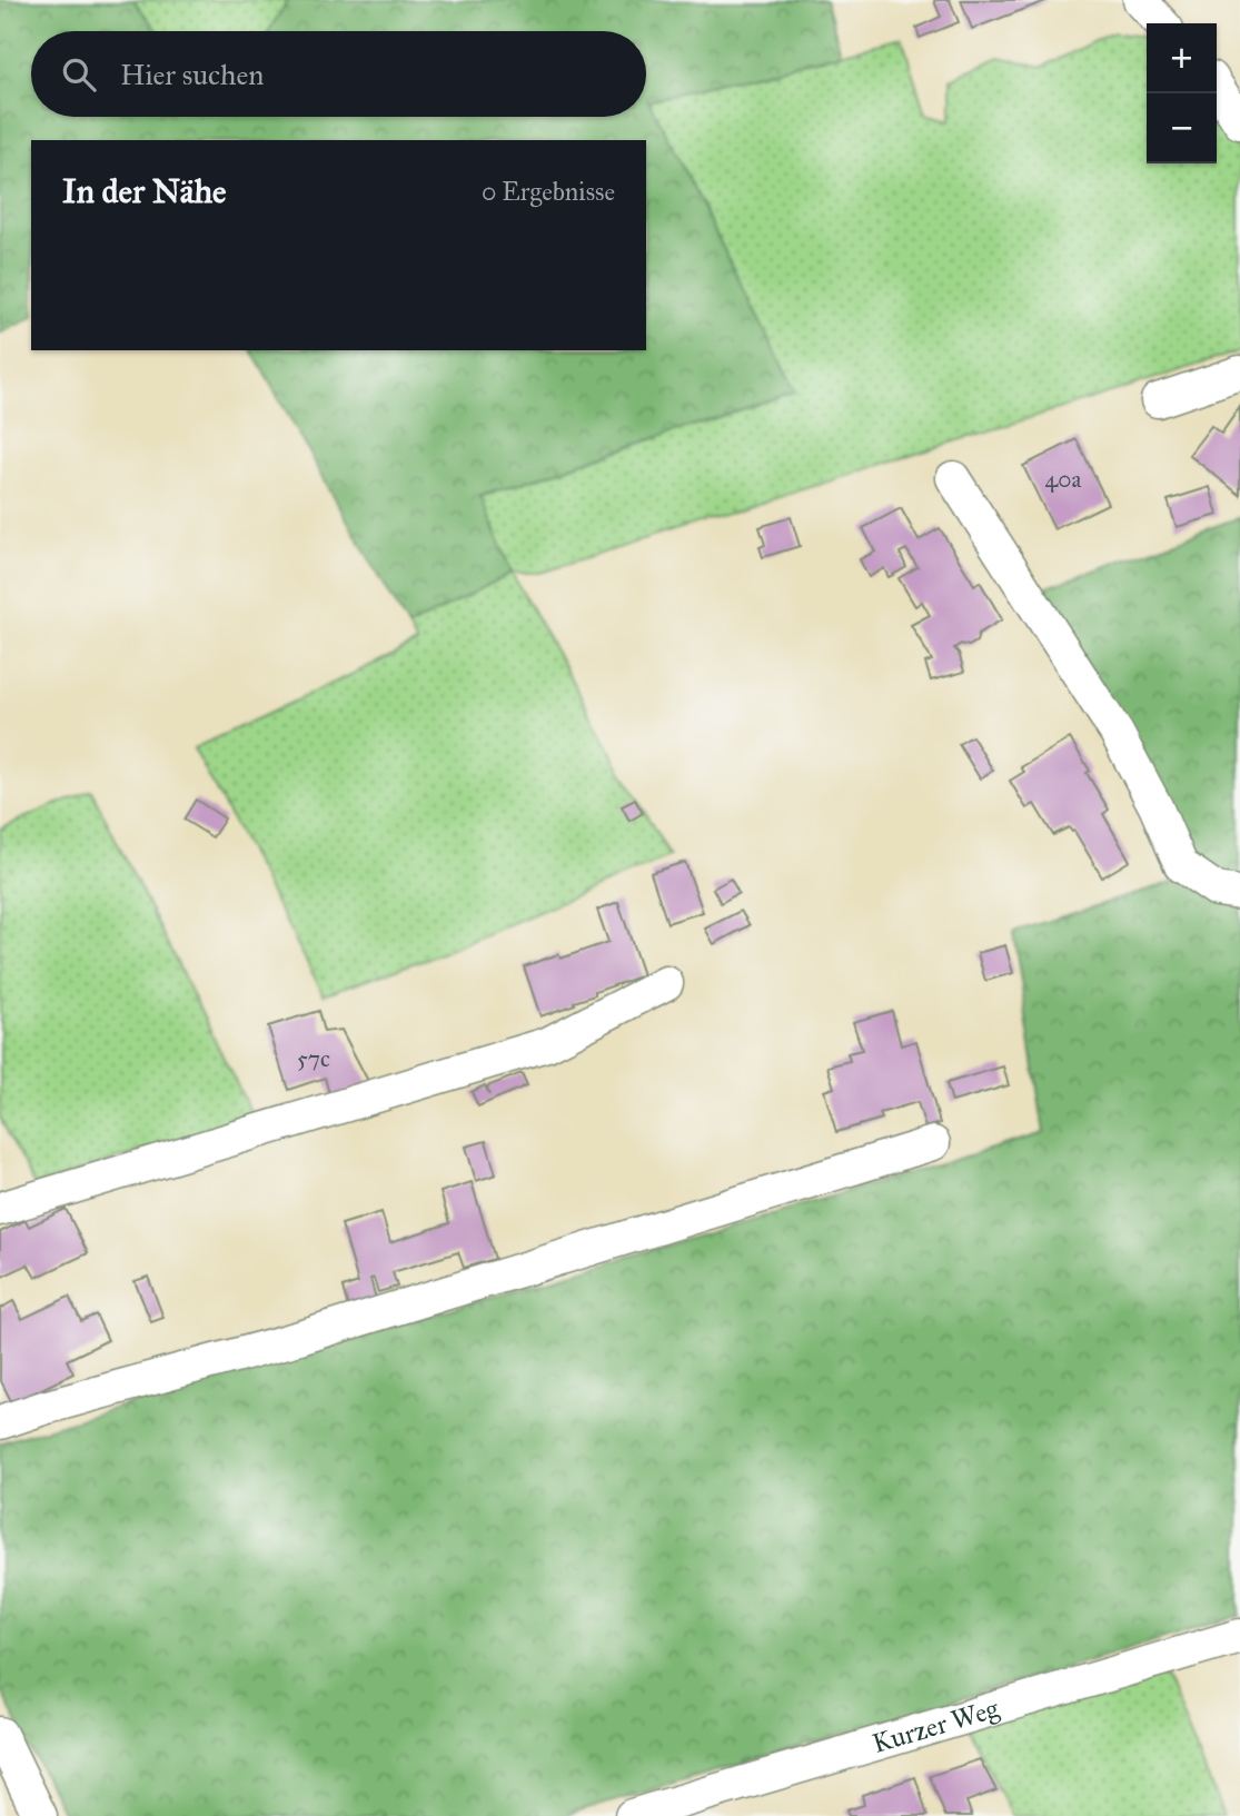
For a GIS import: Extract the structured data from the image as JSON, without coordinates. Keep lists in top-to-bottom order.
{
  "streets": {
    "street": ["Kurzer Weg"]
  },
  "house_numbers": ["40a", "57c"],
  "page": {
    "map_buttons": ["+", "−"],
    "search": "Hier suchen",
    "heading": ["In der Nähe", "0 Ergebnisse"]
  }
}
